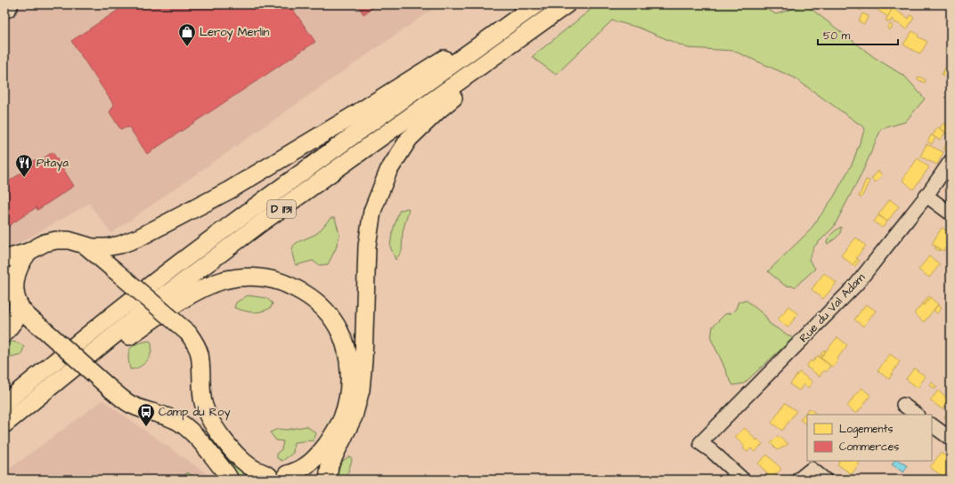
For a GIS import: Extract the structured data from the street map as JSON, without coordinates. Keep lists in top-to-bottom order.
{
  "streets": {
    "main road": ["D 1131"],
    "street": ["Rue du Val Adam"]
  },
  "places": {
    "shop": ["Leroy Merlin"],
    "restaurant": ["Pitaya"],
    "bus stop": ["Camp du Roy"]
  },
  "legend": ["Logements", "Commerces"],
  "scale_bar": "50 m"
}
